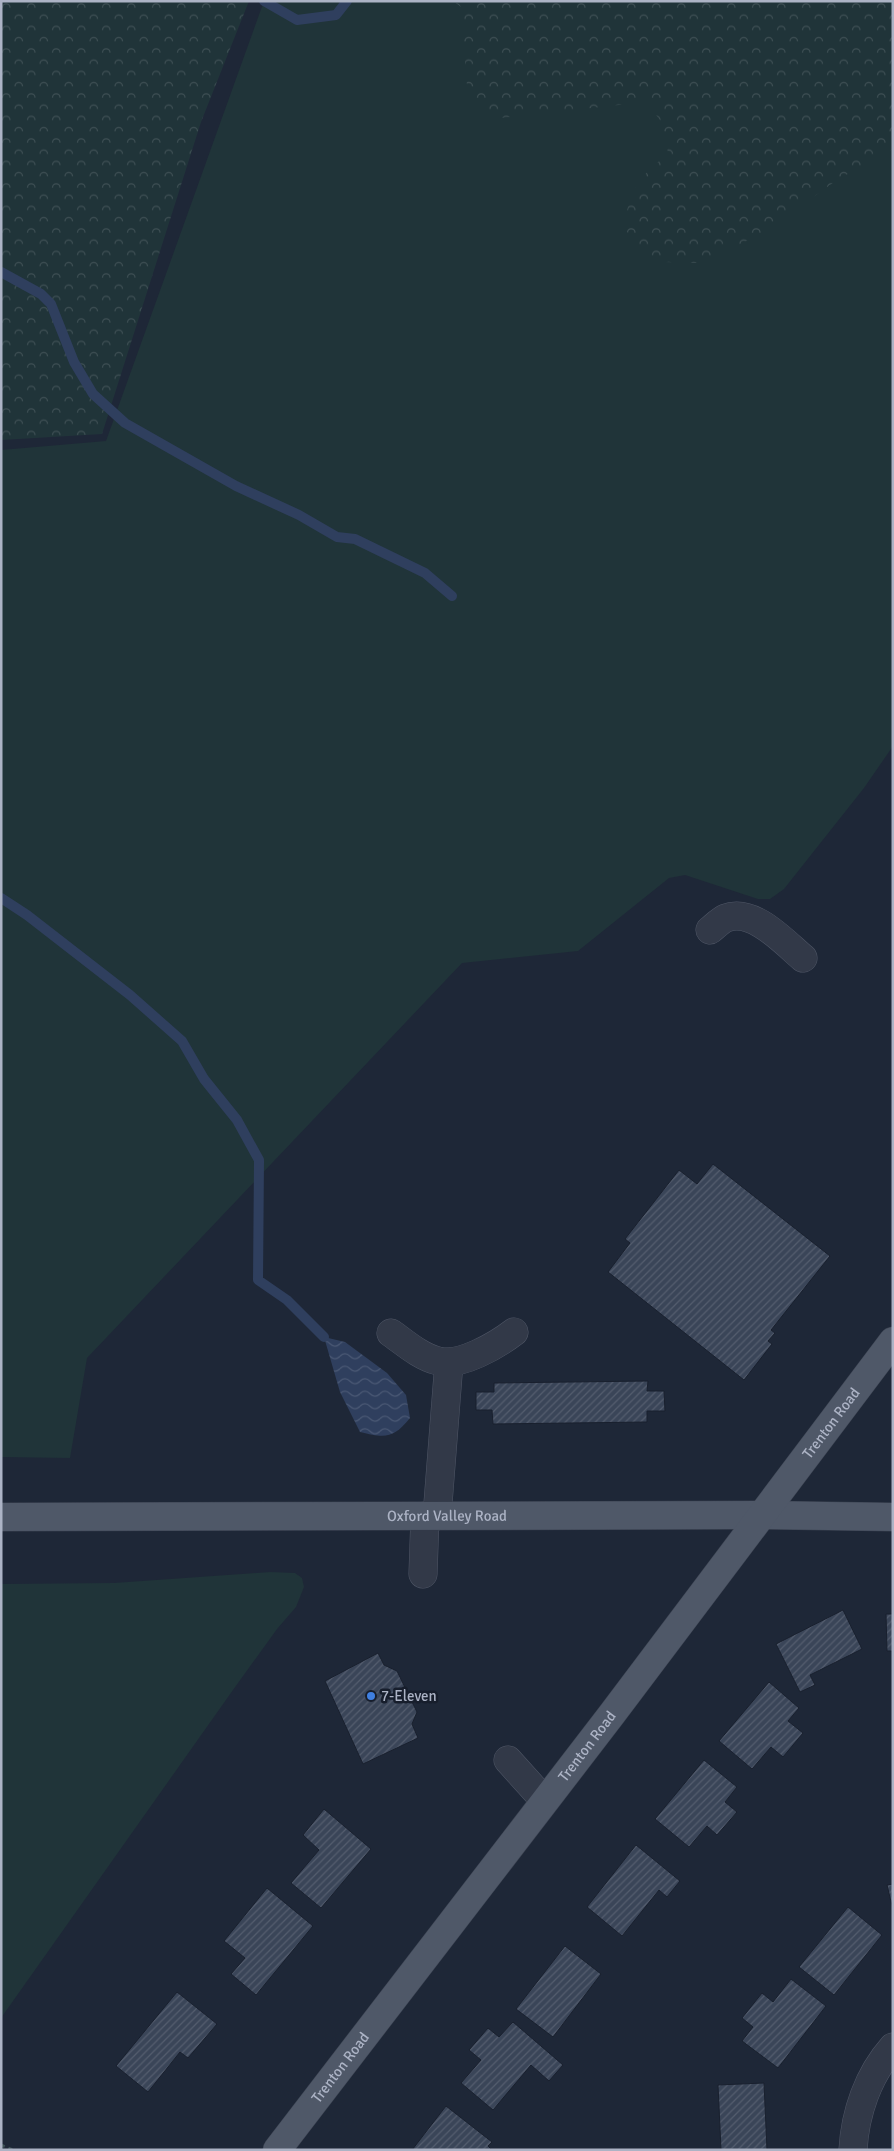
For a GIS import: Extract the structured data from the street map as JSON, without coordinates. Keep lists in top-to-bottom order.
{
  "streets": {
    "main road": ["Trenton Road", "Oxford Valley Road"]
  },
  "crossings": [
    ["Trenton Road", "Oxford Valley Road"]
  ],
  "places": ["7-Eleven"]
}
